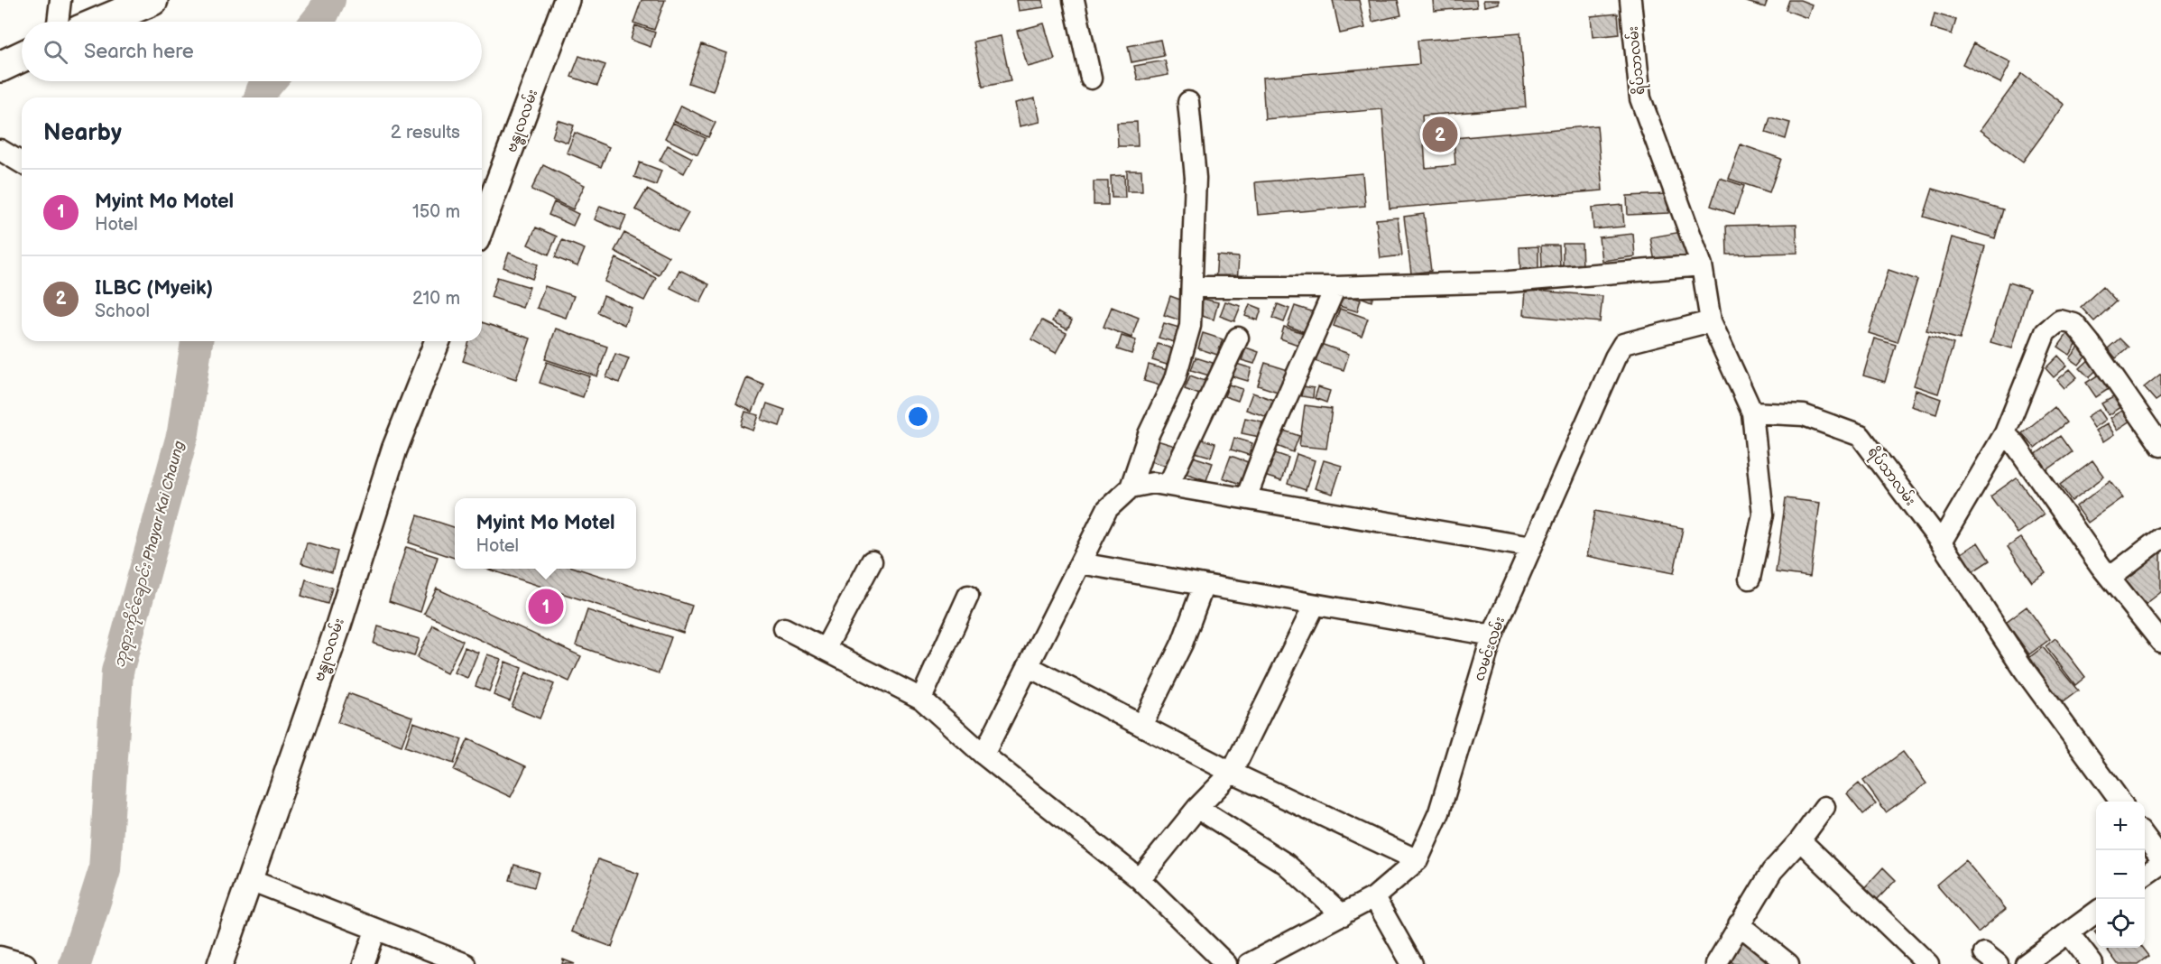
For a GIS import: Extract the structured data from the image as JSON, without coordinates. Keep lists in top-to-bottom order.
{
  "streets": {
    "street": ["ရိပ်သာလမ်း", "ဗန္ဓုလလမ်း", "လမင်းလမ်း"]
  },
  "crossings": [
    ["ရိပ်သာလမ်း", "လမင်းလမ်း"]
  ],
  "water": ["ဘုရားကိုင်ချောင်း Phayar Kai Chaung"],
  "page": {
    "search": "Search here",
    "heading": ["Nearby", "2 results"],
    "pins": ["2", "1"],
    "list": [
      {
        "mark": "1",
        "name": "Myint Mo Motel",
        "note": "Hotel",
        "value": "150 m"
      },
      {
        "mark": "2",
        "name": "ILBC (Myeik)",
        "note": "School",
        "value": "210 m"
      }
    ],
    "popup": ["Myint Mo Motel", "Hotel"],
    "map_buttons": ["+", "−"]
  }
}
